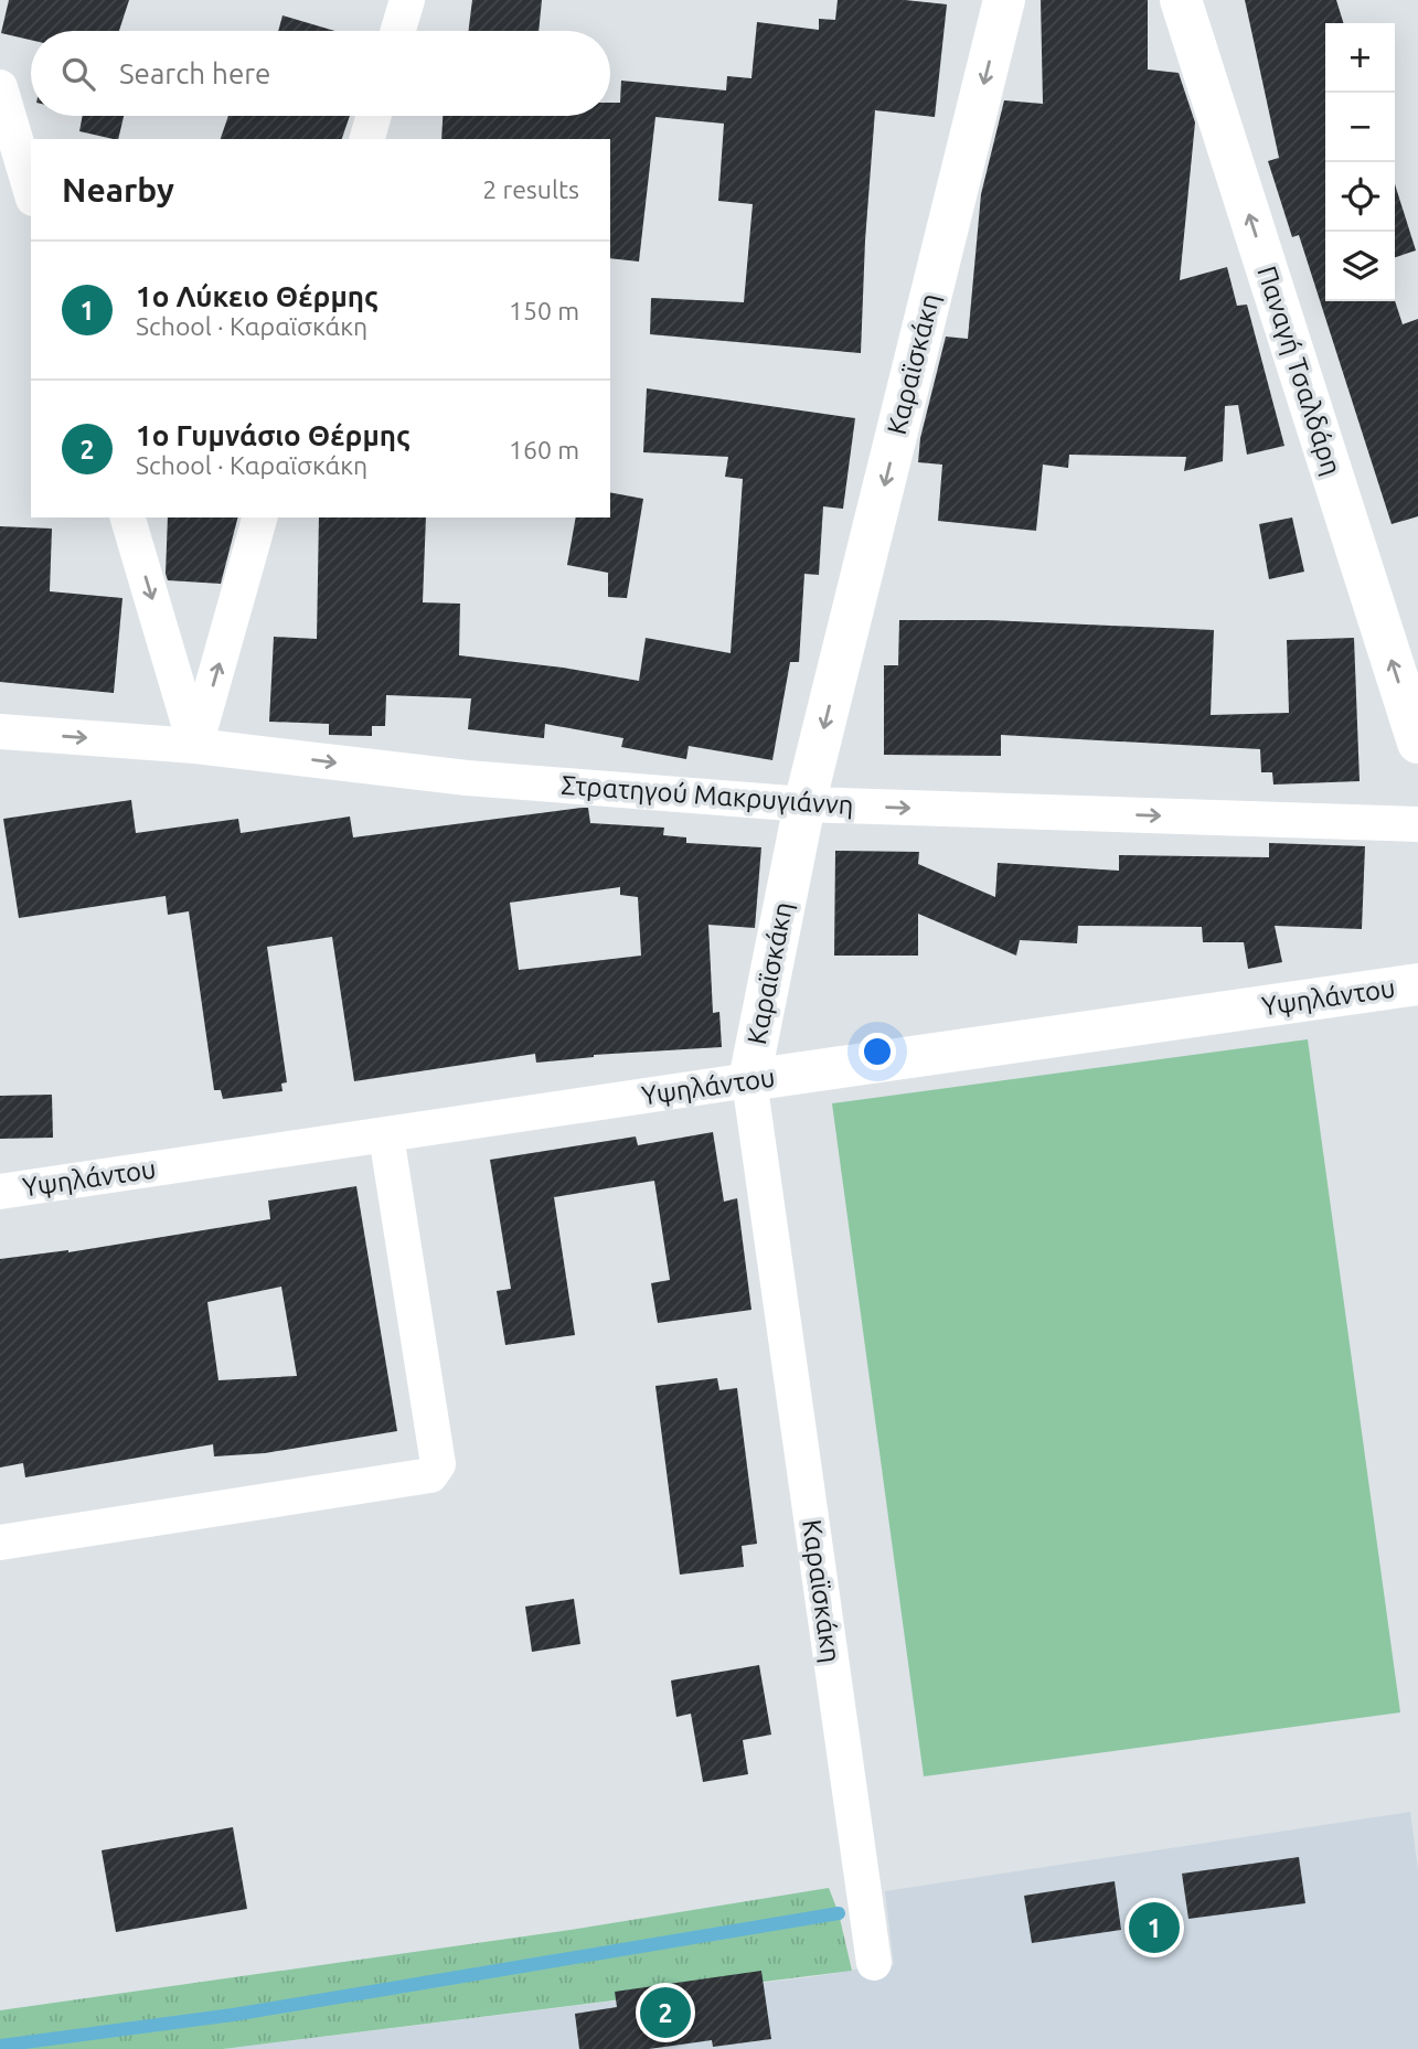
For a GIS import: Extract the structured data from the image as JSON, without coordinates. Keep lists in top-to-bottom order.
{
  "streets": {
    "street": [
      "Καραϊσκάκη",
      "Παναγή Τσαλδάρη",
      "Στρατηγού Μακρυγιάννη",
      "Υψηλάντου"
    ]
  },
  "crossings": [
    ["Καραϊσκάκη", "Στρατηγού Μακρυγιάννη"],
    ["Καραϊσκάκη", "Υψηλάντου"]
  ],
  "one_way": ["Καραϊσκάκη", "Παναγή Τσαλδάρη", "Στρατηγού Μακρυγιάννη"],
  "page": {
    "map_buttons": ["+", "−"],
    "search": "Search here",
    "heading": ["Nearby", "2 results"],
    "list": [
      {
        "mark": "1",
        "name": "1ο Λύκειο Θέρμης",
        "note": "School · Καραϊσκάκη",
        "value": "150 m"
      },
      {
        "mark": "2",
        "name": "1ο Γυμνάσιο Θέρμης",
        "note": "School · Καραϊσκάκη",
        "value": "160 m"
      }
    ],
    "pins": ["1", "2"]
  }
}
